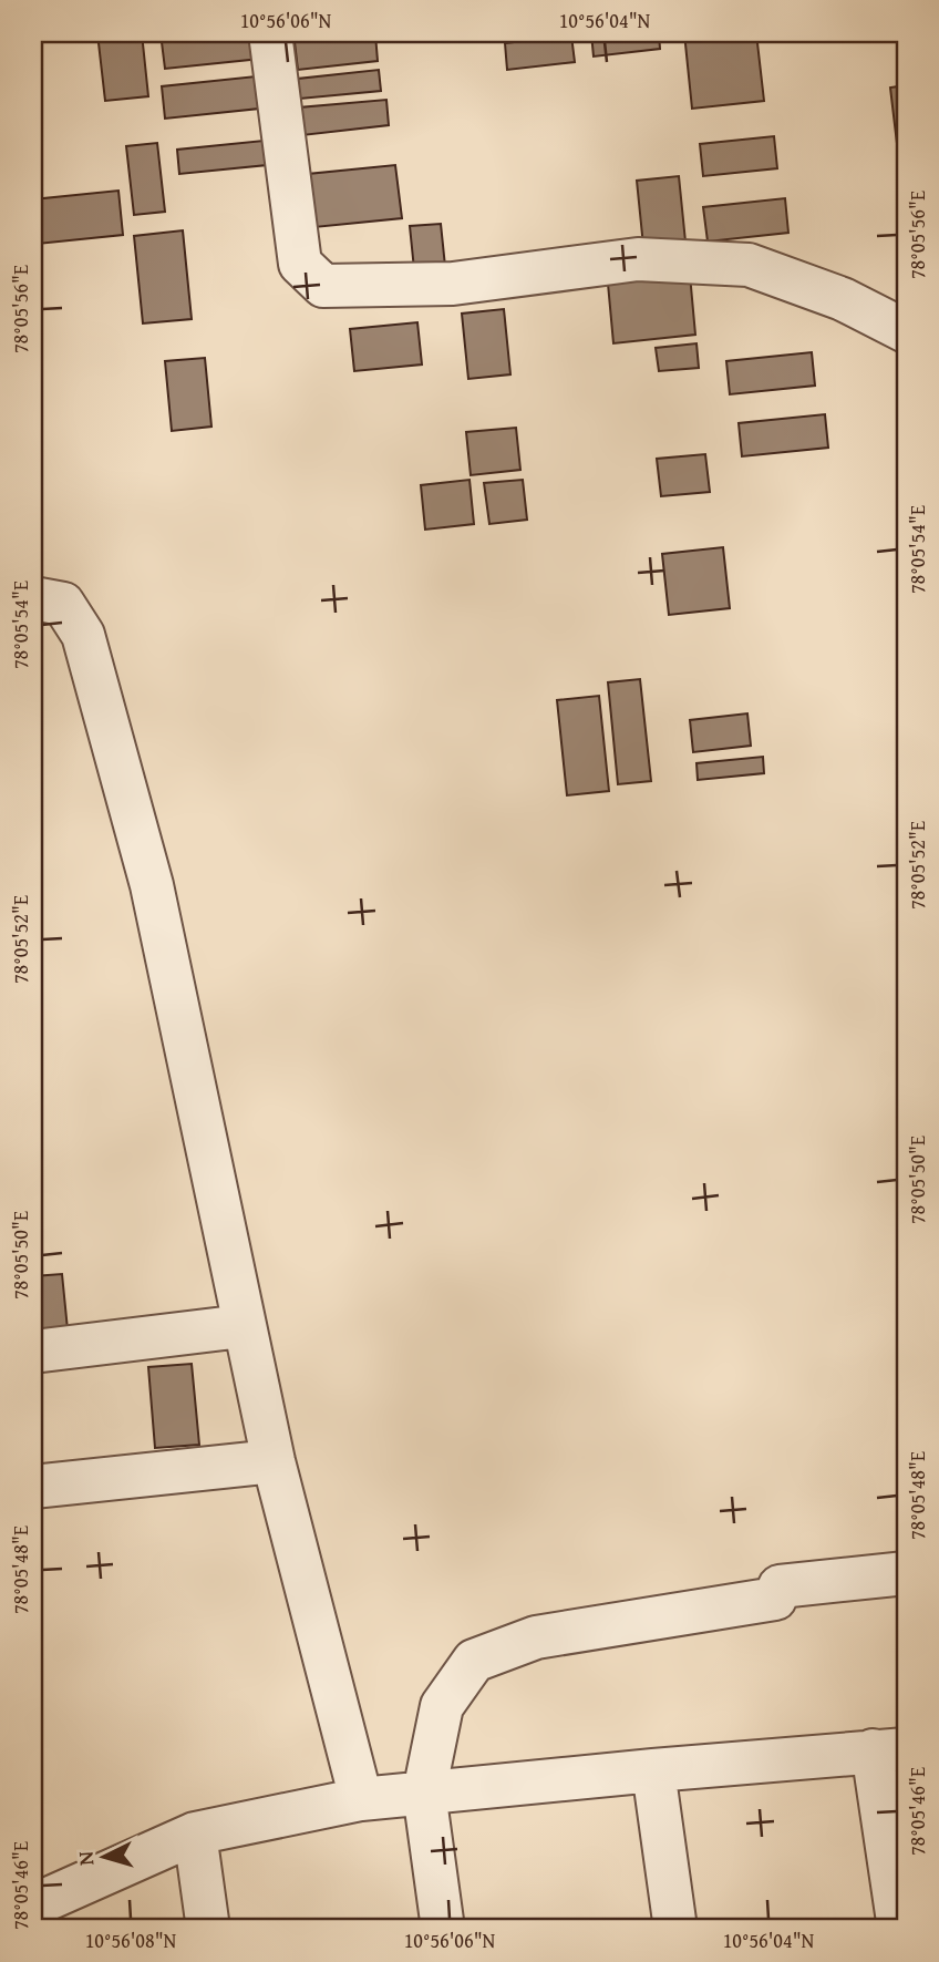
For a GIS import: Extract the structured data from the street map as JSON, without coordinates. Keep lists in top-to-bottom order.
{
  "north": "left",
  "coordinates": [
    "10°56'06\"N",
    "10°56'04\"N",
    "78°05'56\"E",
    "78°05'54\"E",
    "78°05'52\"E",
    "78°05'50\"E",
    "78°05'48\"E",
    "78°05'46\"E",
    "10°56'08\"N"
  ]
}
